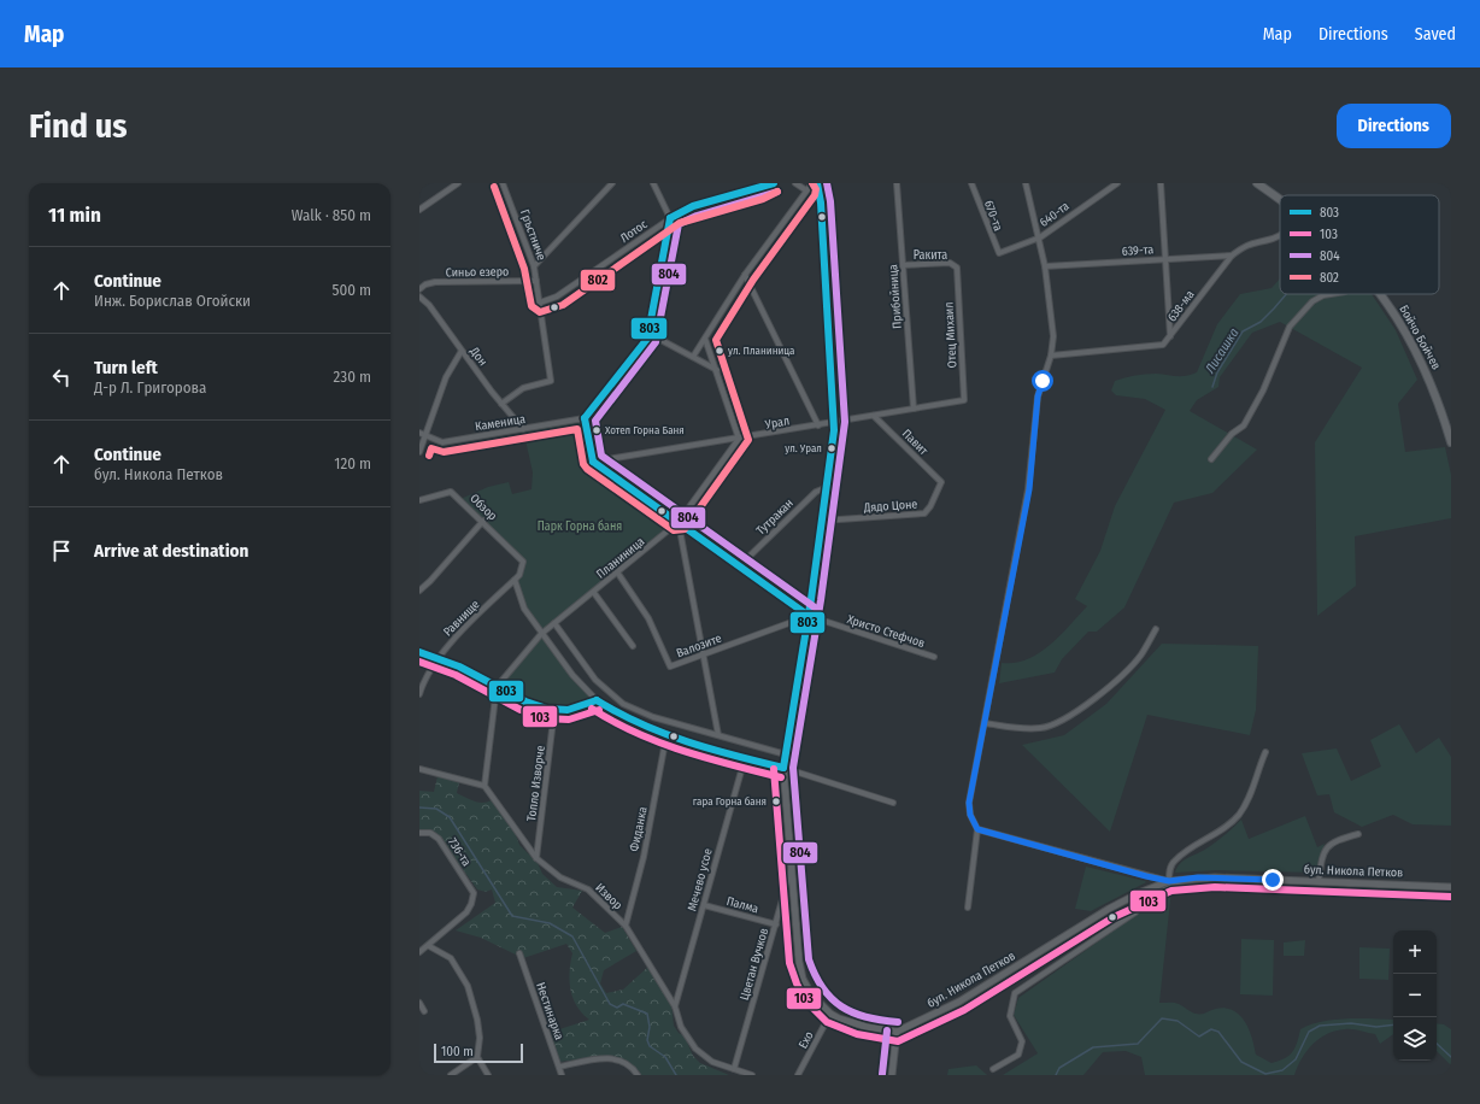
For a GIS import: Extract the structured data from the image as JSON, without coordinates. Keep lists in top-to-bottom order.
{
  "streets": {
    "highway": ["Бойчо Бойчев"],
    "street": [
      "640-та",
      "670-та",
      "Лотос",
      "Гръстниче",
      "639-та",
      "Ракита",
      "Синьо езеро",
      "Прибойница",
      "638-ма",
      "Отец Михаил",
      "Дон",
      "Каменица",
      "Урал",
      "Павит",
      "Дядо Цоне",
      "Обзор",
      "Тутракан",
      "Планиница",
      "Равнище",
      "Христо Стефчов",
      "Валозите",
      "Топло Изворче",
      "Фиданка",
      "736-та",
      "бул. Никола Петков",
      "Мечево усое",
      "Извор",
      "Палма",
      "Цветан Вучков",
      "Нестинарка",
      "Ехо"
    ]
  },
  "crossings": [
    ["640-та", "670-та"],
    ["Лотос", "Гръстниче"],
    ["Гръстниче", "Синьо езеро"],
    ["Гръстниче", "Дон"],
    ["639-та", "638-ма"],
    ["Ракита", "Прибойница"],
    ["Ракита", "Отец Михаил"],
    ["Прибойница", "Урал"],
    ["Отец Михаил", "Урал"],
    ["Дон", "Каменица"],
    ["Урал", "Павит"],
    ["Урал", "Планиница"],
    ["Урал", "Христо Стефчов"],
    ["Павит", "Дядо Цоне"],
    ["Обзор", "Равнище"],
    ["Тутракан", "Христо Стефчов"],
    ["Планиница", "Христо Стефчов"],
    ["Планиница", "Валозите"],
    ["Христо Стефчов", "Валозите"],
    ["Топло Изворче", "Извор"],
    ["Фиданка", "Извор"],
    ["Мечево усое", "Извор"],
    ["Мечево усое", "Палма"],
    ["Извор", "Цветан Вучков"],
    ["Палма", "Цветан Вучков"]
  ],
  "water": ["Лисашка"],
  "parks": ["Парк Горна баня"],
  "places": [
    "ул. Планиница",
    "Хотел Горна Баня",
    "ул. Урал",
    "гара Горна баня"
  ],
  "lines": [
    "transit line 803",
    "transit line 804",
    "transit line 802",
    "transit line 103"
  ],
  "legend": [
    "803",
    "103",
    "804",
    "802"
  ],
  "scale_bar": "100 m",
  "page": {
    "header": "Map",
    "nav": ["Map", "Directions", "Saved"],
    "buttons": "Directions",
    "title": "Find us",
    "heading": ["11 min", "Walk · 850 m"],
    "list": [
      ["Continue", "Инж. Борислав Огойски", "500 m"],
      ["Turn left", "Д-р Л. Григорова", "230 m"],
      ["Continue", "бул. Никола Петков", "120 m"],
      "Arrive at destination"
    ],
    "map_buttons": ["+", "−"],
    "scale": "100 m"
  }
}
